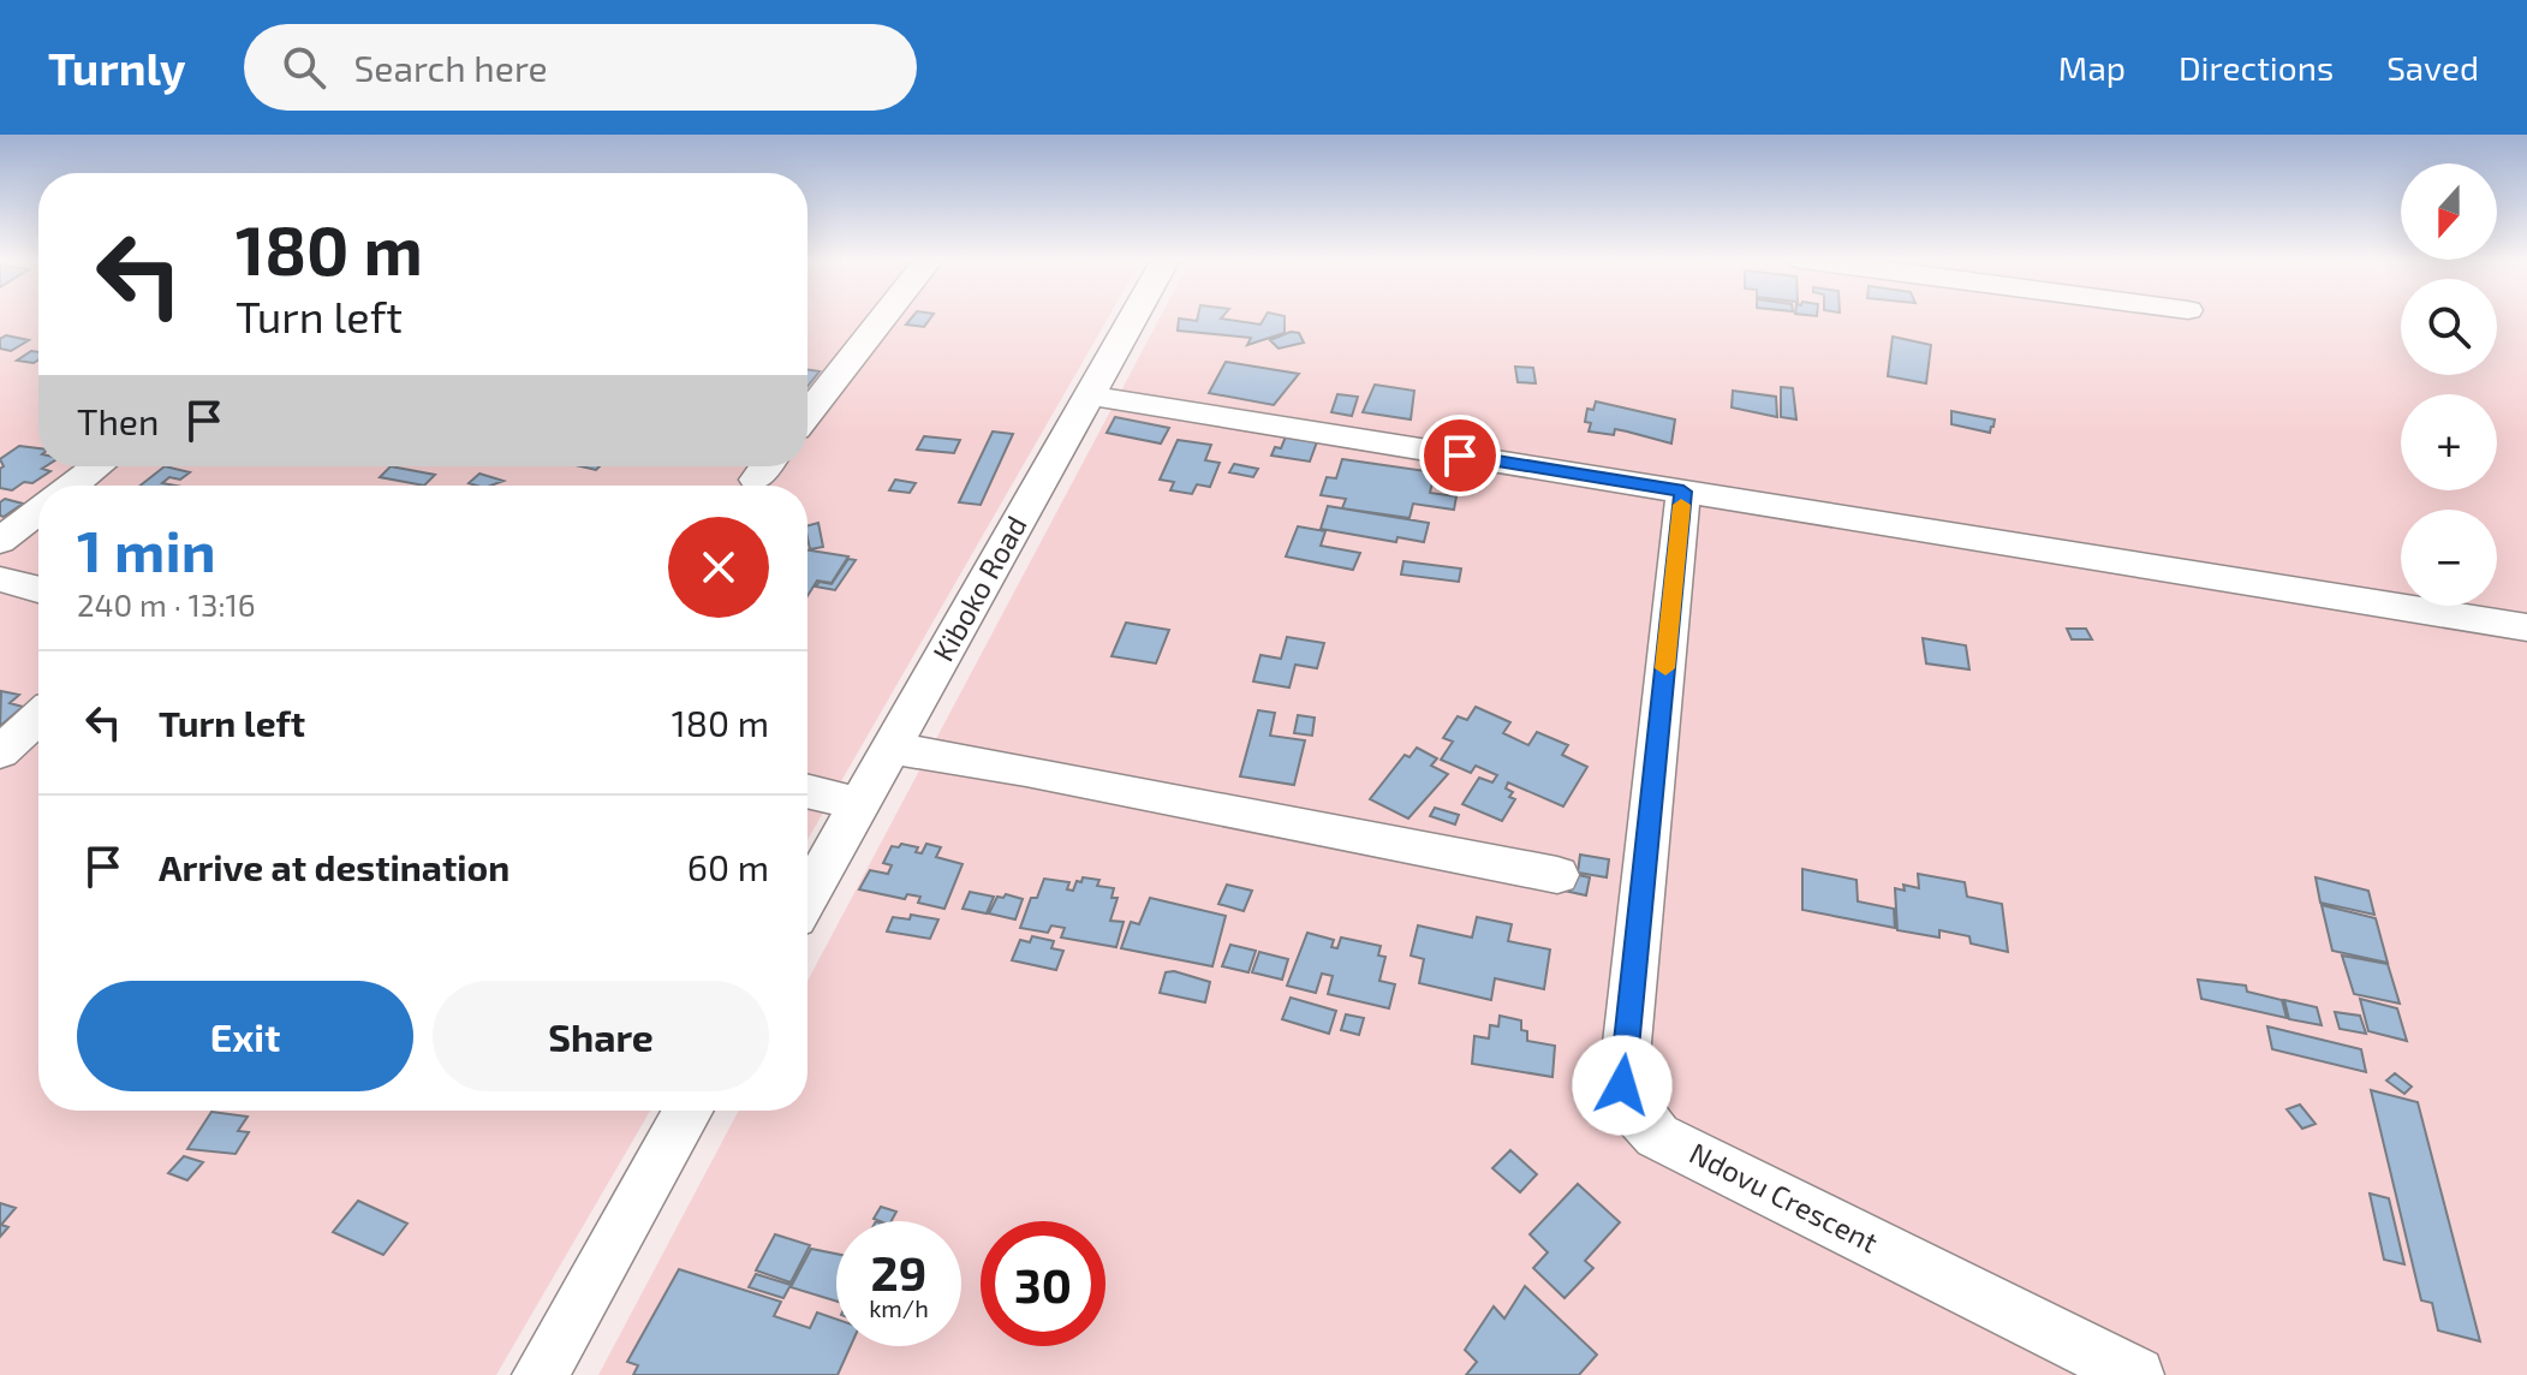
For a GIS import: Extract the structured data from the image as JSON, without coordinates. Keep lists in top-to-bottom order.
{
  "streets": {
    "street": ["Kiboko Road", "Ndovu Crescent"]
  },
  "north": "bottom",
  "page": {
    "header": "Turnly",
    "search": "Search here",
    "nav": ["Map", "Directions", "Saved"],
    "map_buttons": ["+", "−"],
    "turn": ["180 m", "Turn left"],
    "then": "Then",
    "heading": ["1 min", "240 m · 13:16"],
    "list": [
      {
        "name": "Turn left",
        "value": "180 m"
      },
      {
        "name": "Arrive at destination",
        "value": "60 m"
      }
    ],
    "buttons": ["Exit", "Share"],
    "speed": "29 km/h",
    "limit": "30"
  }
}
